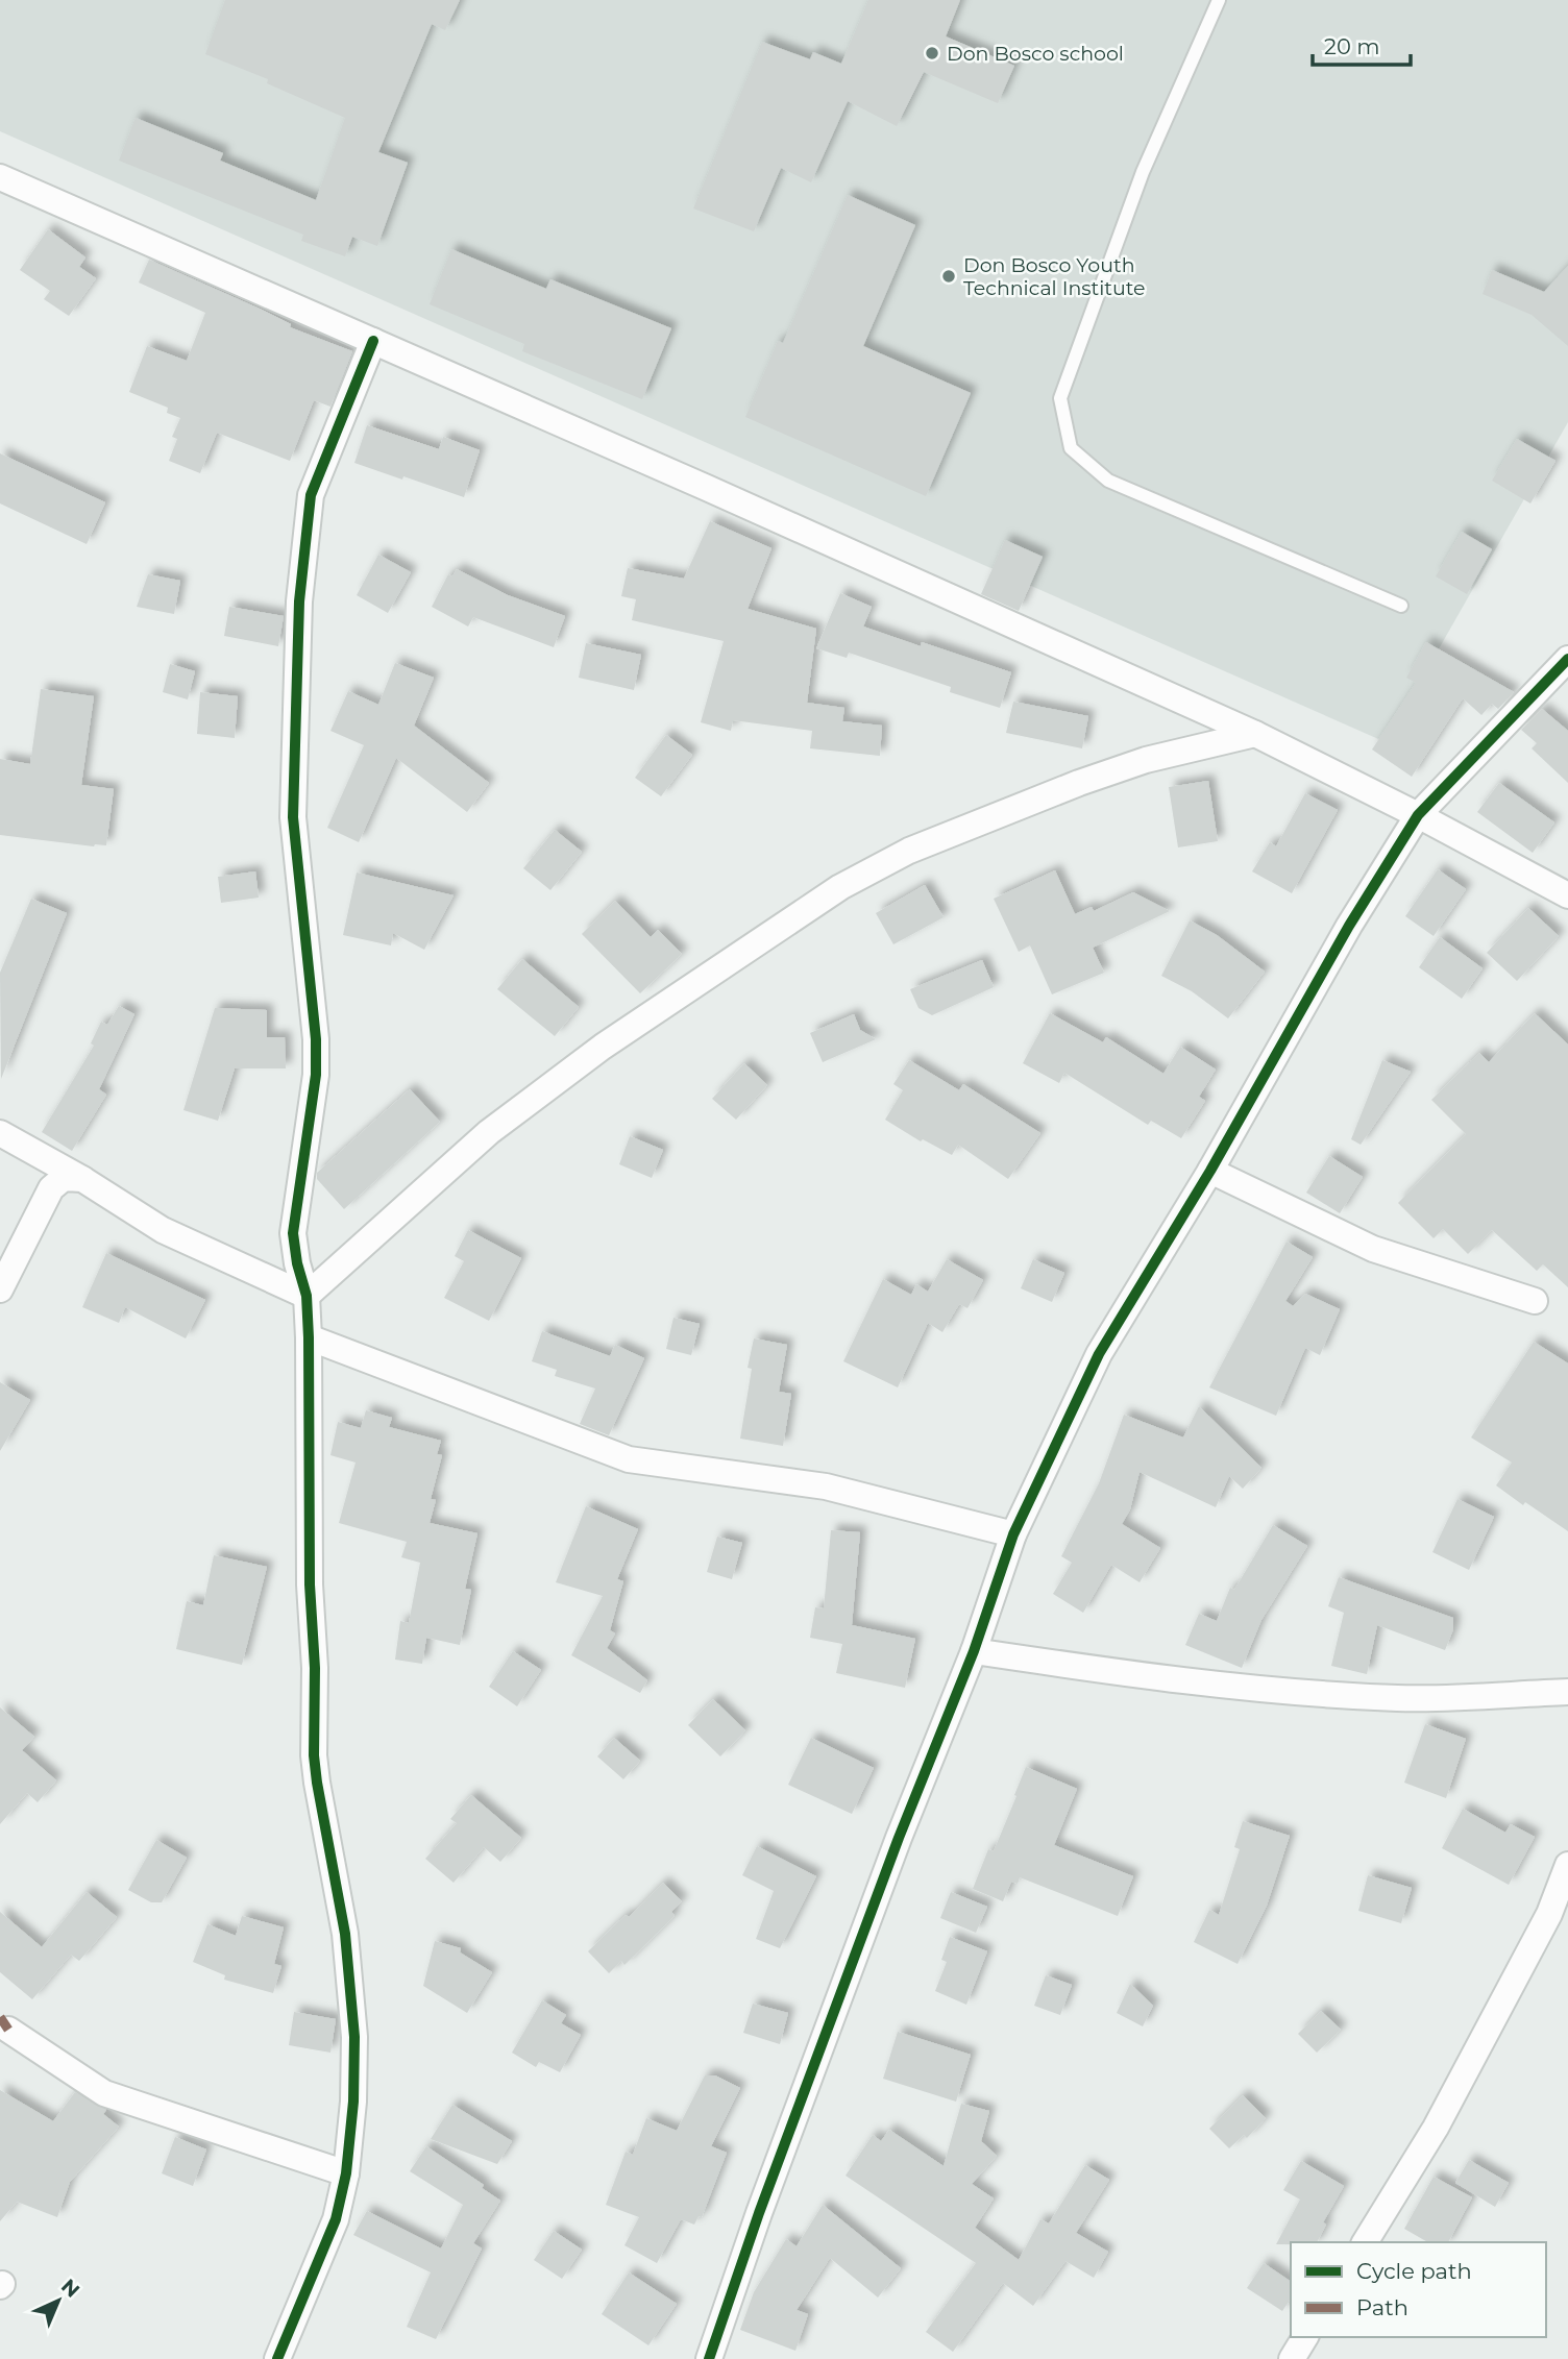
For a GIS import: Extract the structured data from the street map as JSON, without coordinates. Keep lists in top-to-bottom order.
{
  "places": ["Don Bosco school", "Don Bosco Youth Technical Institute"],
  "legend": ["Cycle path", "Path"],
  "scale_bar": "20 m",
  "north": "top right"
}
